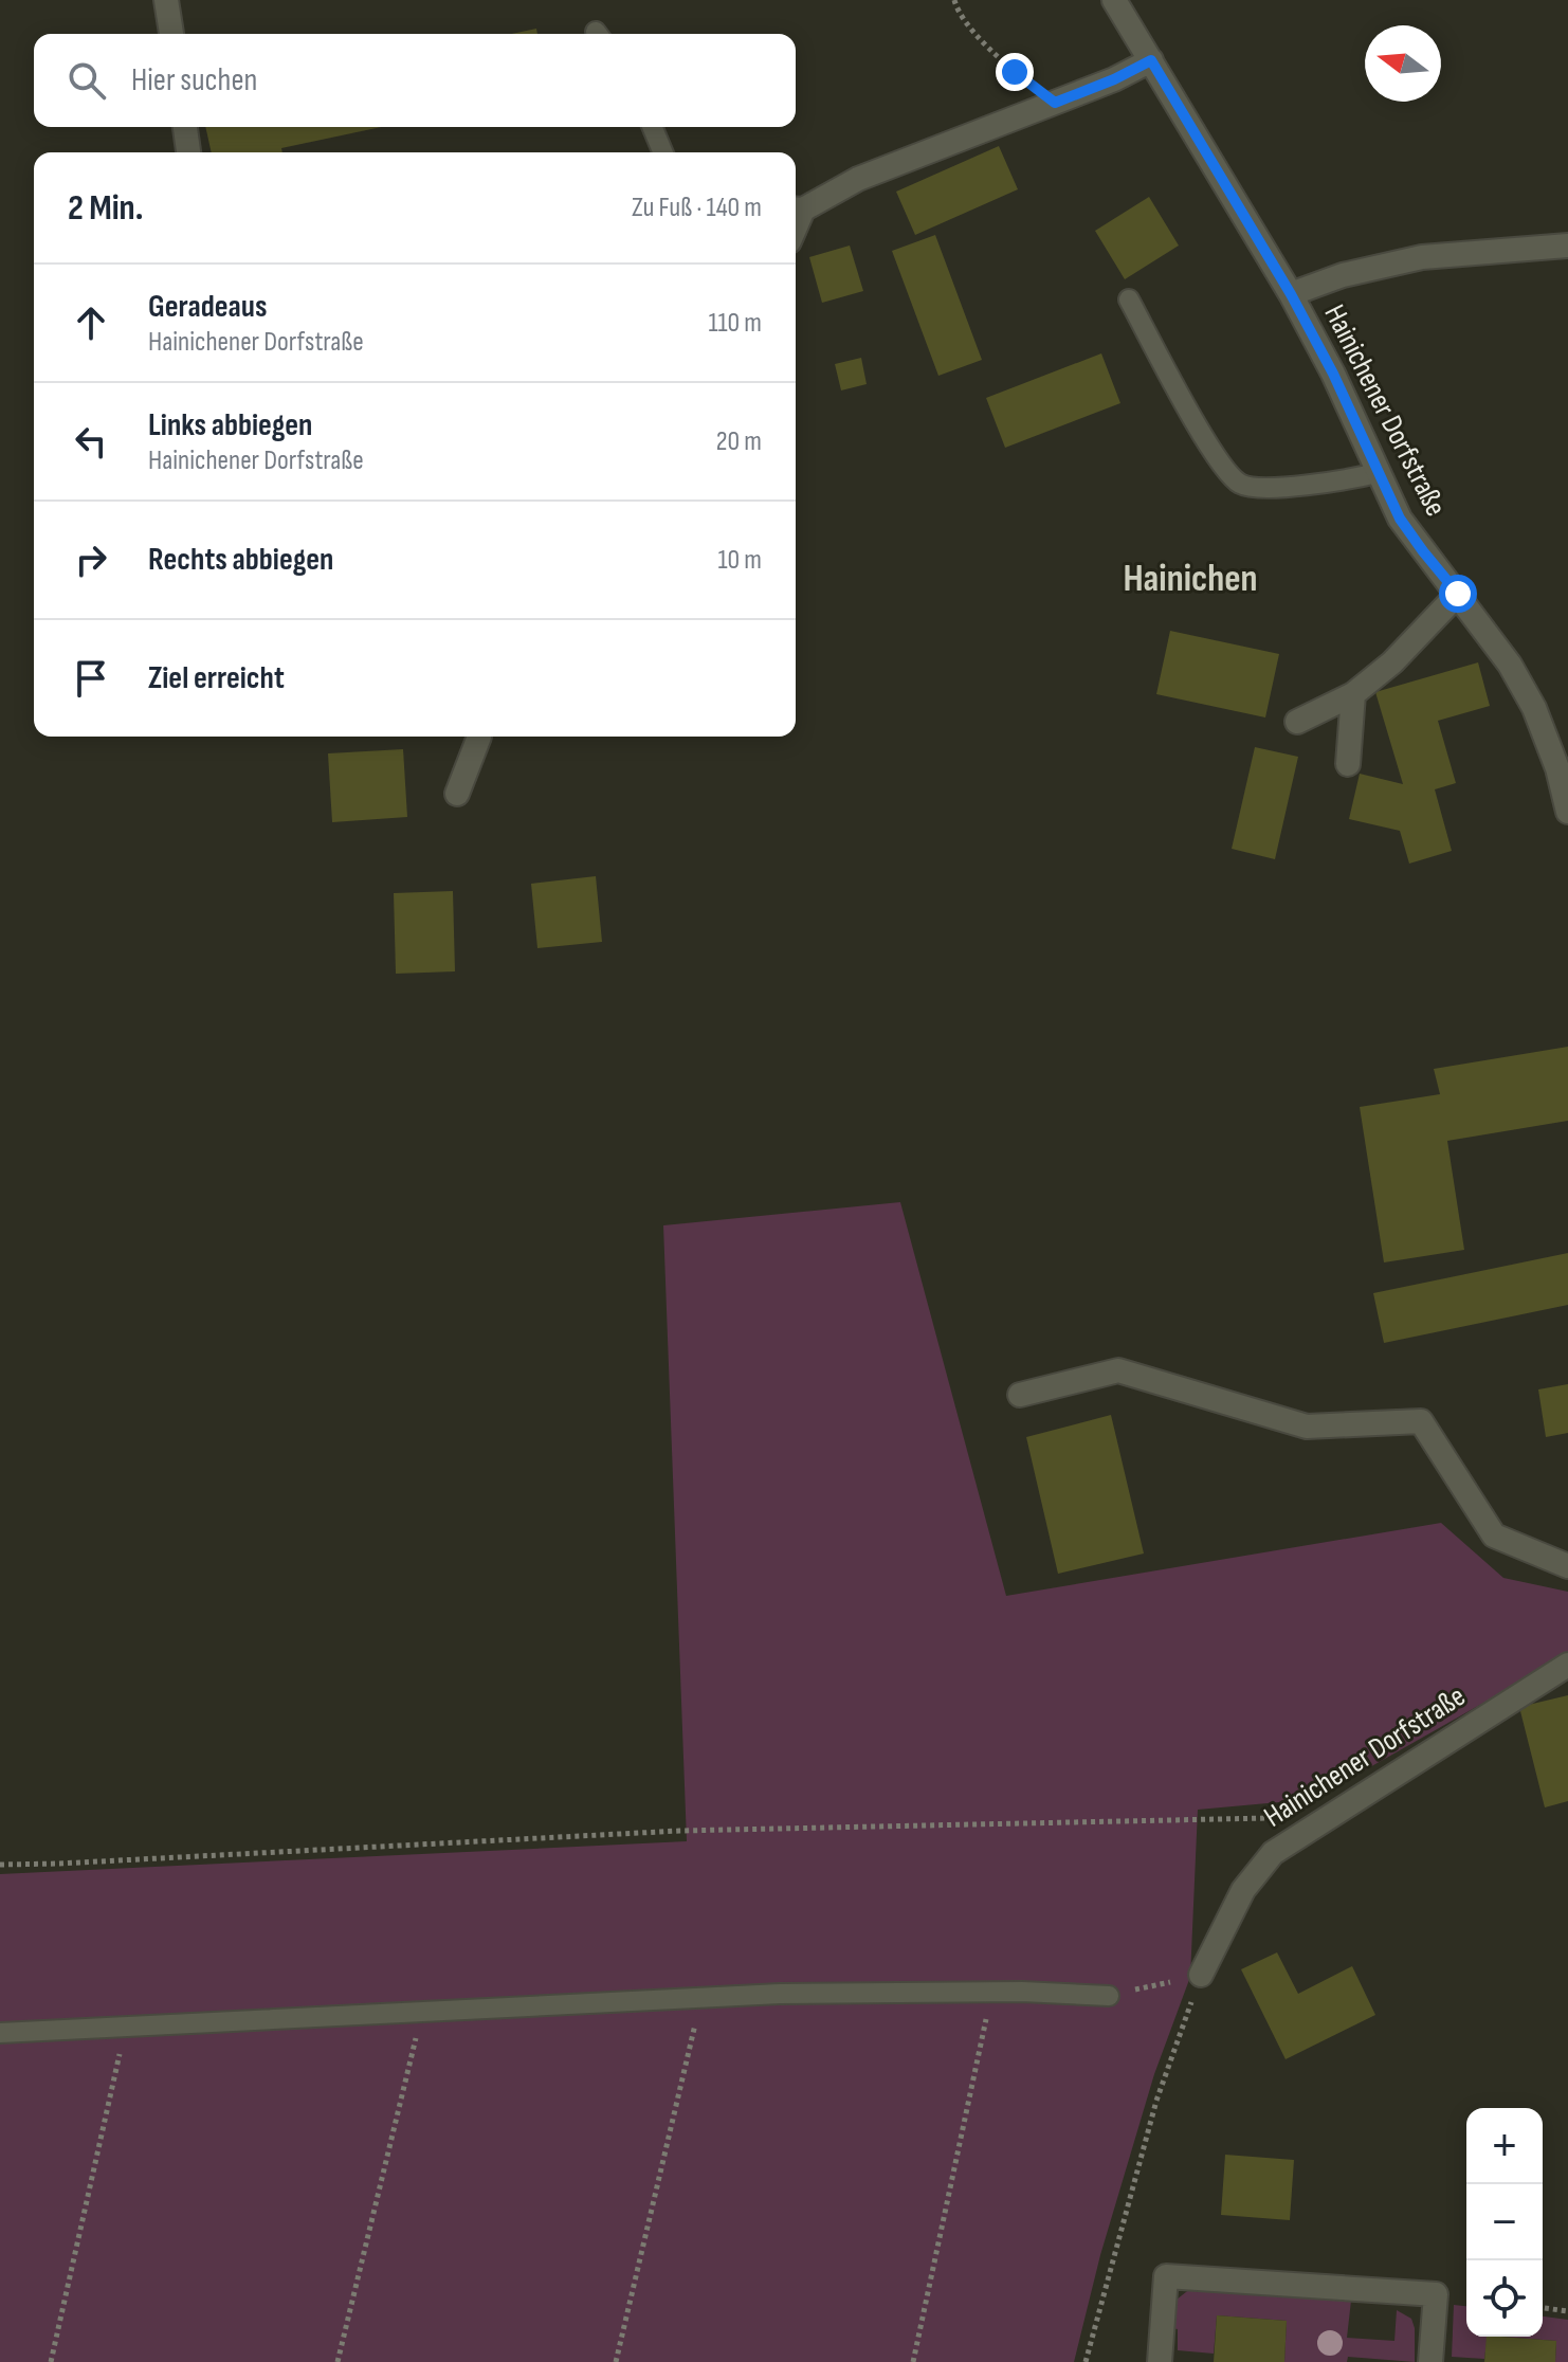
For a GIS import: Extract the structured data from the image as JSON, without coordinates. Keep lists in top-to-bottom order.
{
  "streets": {
    "street": ["Hainichener Dorfstraße"]
  },
  "districts": ["Hainichen"],
  "north": "left",
  "page": {
    "search": "Hier suchen",
    "heading": ["2 Min.", "Zu Fuß · 140 m"],
    "list": [
      ["Geradeaus", "Hainichener Dorfstraße", "110 m"],
      ["Links abbiegen", "Hainichener Dorfstraße", "20 m"],
      ["Rechts abbiegen", "10 m"],
      "Ziel erreicht"
    ],
    "map_buttons": ["+", "−"]
  }
}
